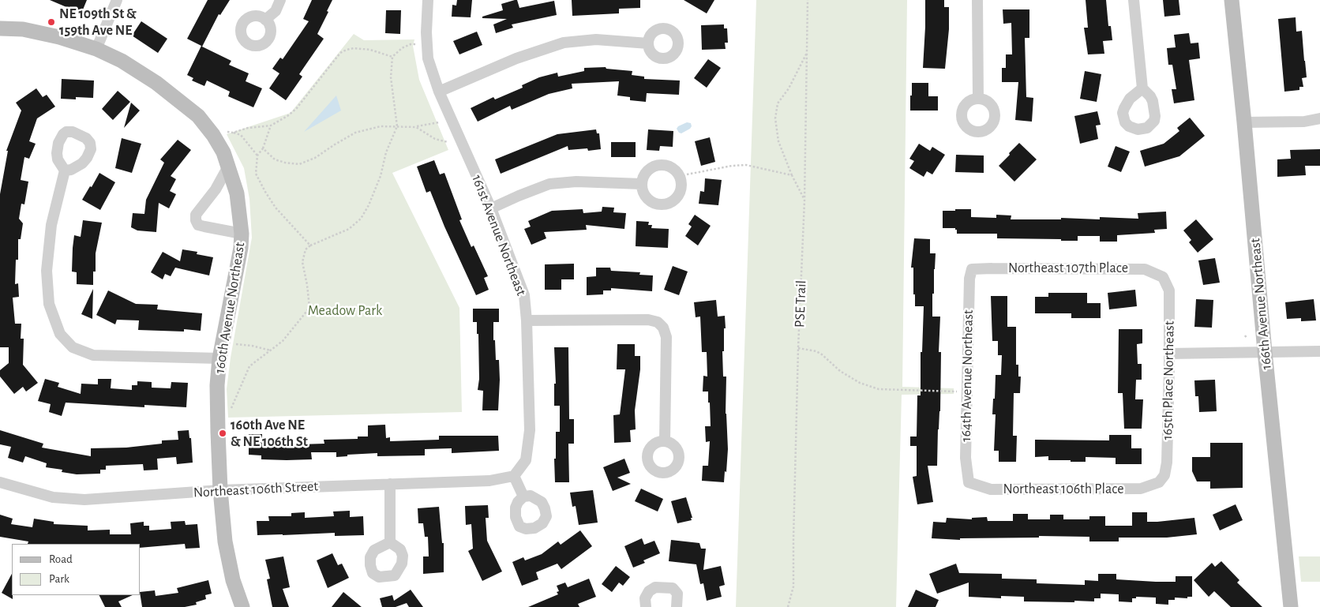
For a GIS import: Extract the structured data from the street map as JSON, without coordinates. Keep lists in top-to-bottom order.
{
  "streets": {
    "street": [
      "161st Avenue Northeast",
      "Northeast 107th Place",
      "166th Avenue Northeast",
      "160th Avenue Northeast",
      "164th Avenue Northeast",
      "165th Place Northeast",
      "Northeast 106th Street",
      "Northeast 106th Place"
    ],
    "path": ["PSE Trail"]
  },
  "crossings": [
    ["161st Avenue Northeast", "Northeast 106th Street"],
    ["Northeast 107th Place", "164th Avenue Northeast"],
    ["Northeast 107th Place", "165th Place Northeast"],
    ["160th Avenue Northeast", "Northeast 106th Street"],
    ["164th Avenue Northeast", "Northeast 106th Place"],
    ["165th Place Northeast", "Northeast 106th Place"]
  ],
  "parks": ["Meadow Park"],
  "places": ["NE 109th St & 159th Ave NE", "160th Ave NE & NE 106th St"],
  "legend": ["Road", "Park"]
}
